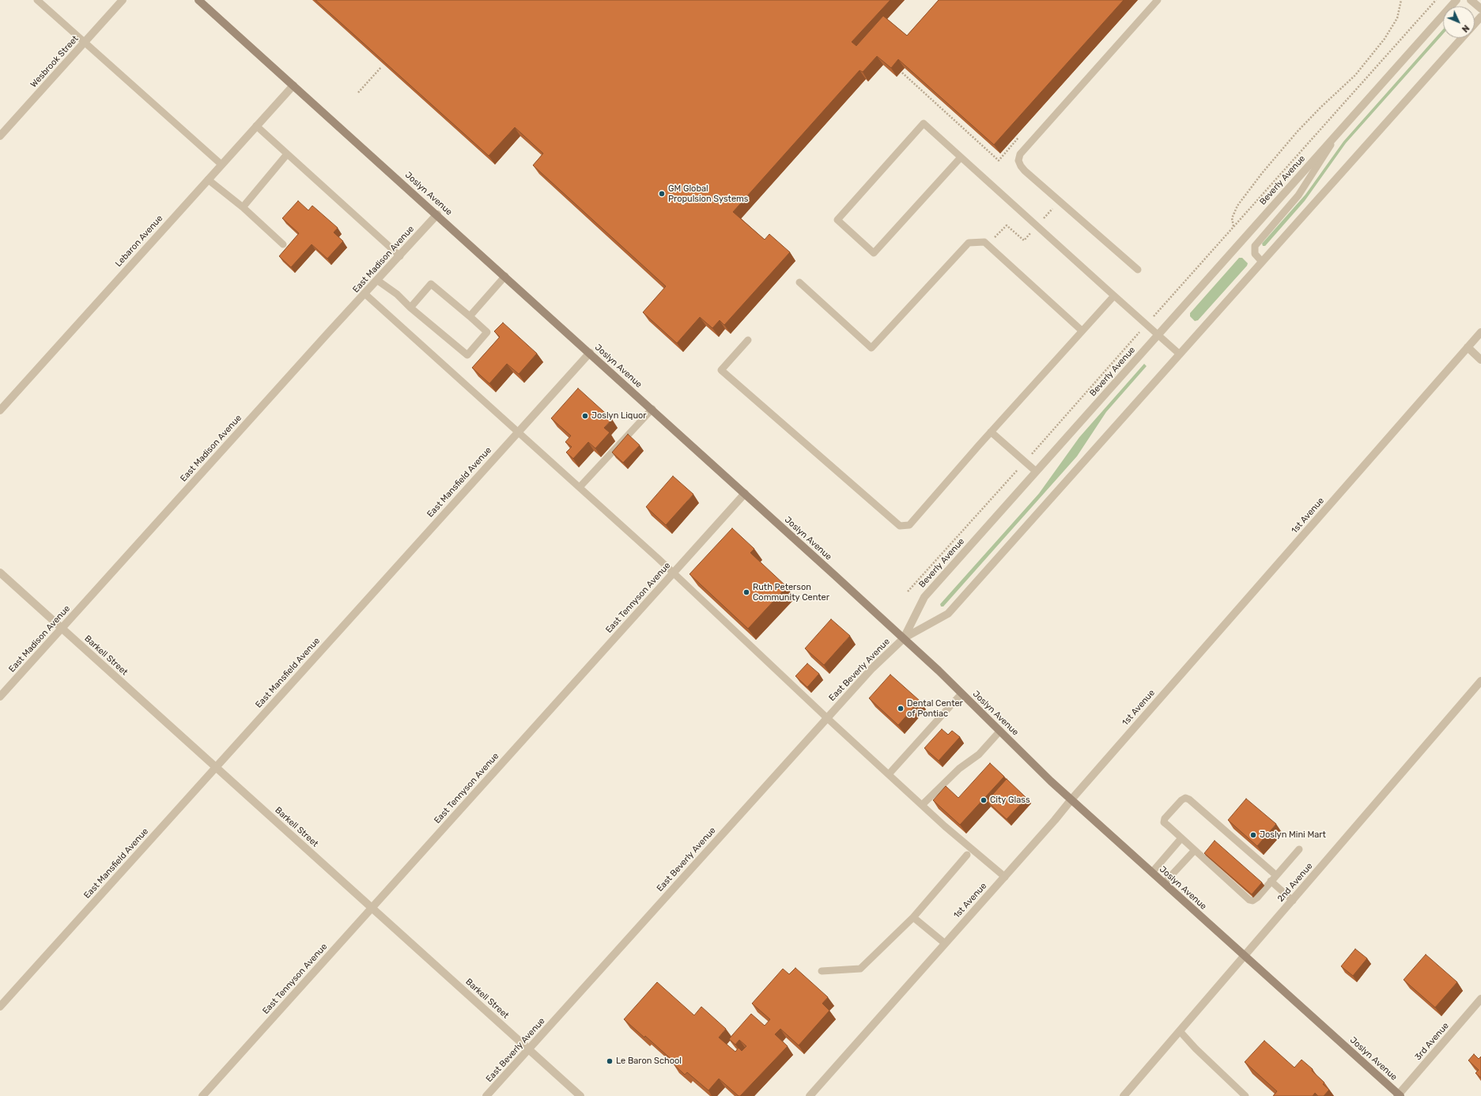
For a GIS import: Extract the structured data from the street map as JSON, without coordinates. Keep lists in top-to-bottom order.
{
  "streets": {
    "main road": ["Joslyn Avenue"],
    "street": [
      "Wesbrook Street",
      "Beverly Avenue",
      "Lebaron Avenue",
      "East Madison Avenue",
      "East Mansfield Avenue",
      "1st Avenue",
      "East Tennyson Avenue",
      "Barkell Street",
      "East Beverly Avenue",
      "2nd Avenue",
      "3rd Avenue"
    ]
  },
  "crossings": [
    ["Beverly Avenue", "Joslyn Avenue"],
    ["Beverly Avenue", "East Beverly Avenue"],
    ["Joslyn Avenue", "Lebaron Avenue"],
    ["Joslyn Avenue", "East Madison Avenue"],
    ["Joslyn Avenue", "East Mansfield Avenue"],
    ["Joslyn Avenue", "1st Avenue"],
    ["Joslyn Avenue", "East Tennyson Avenue"],
    ["Joslyn Avenue", "East Beverly Avenue"],
    ["Joslyn Avenue", "2nd Avenue"],
    ["Joslyn Avenue", "3rd Avenue"],
    ["East Madison Avenue", "Barkell Street"],
    ["East Mansfield Avenue", "Barkell Street"],
    ["East Tennyson Avenue", "Barkell Street"],
    ["Barkell Street", "East Beverly Avenue"]
  ],
  "places": [
    "GM Global Propulsion Systems",
    "Joslyn Liquor",
    "Ruth Peterson Community Center",
    "Dental Center of Pontiac",
    "City Glass",
    "Joslyn Mini Mart",
    "Le Baron School"
  ],
  "north": "bottom right"
}
